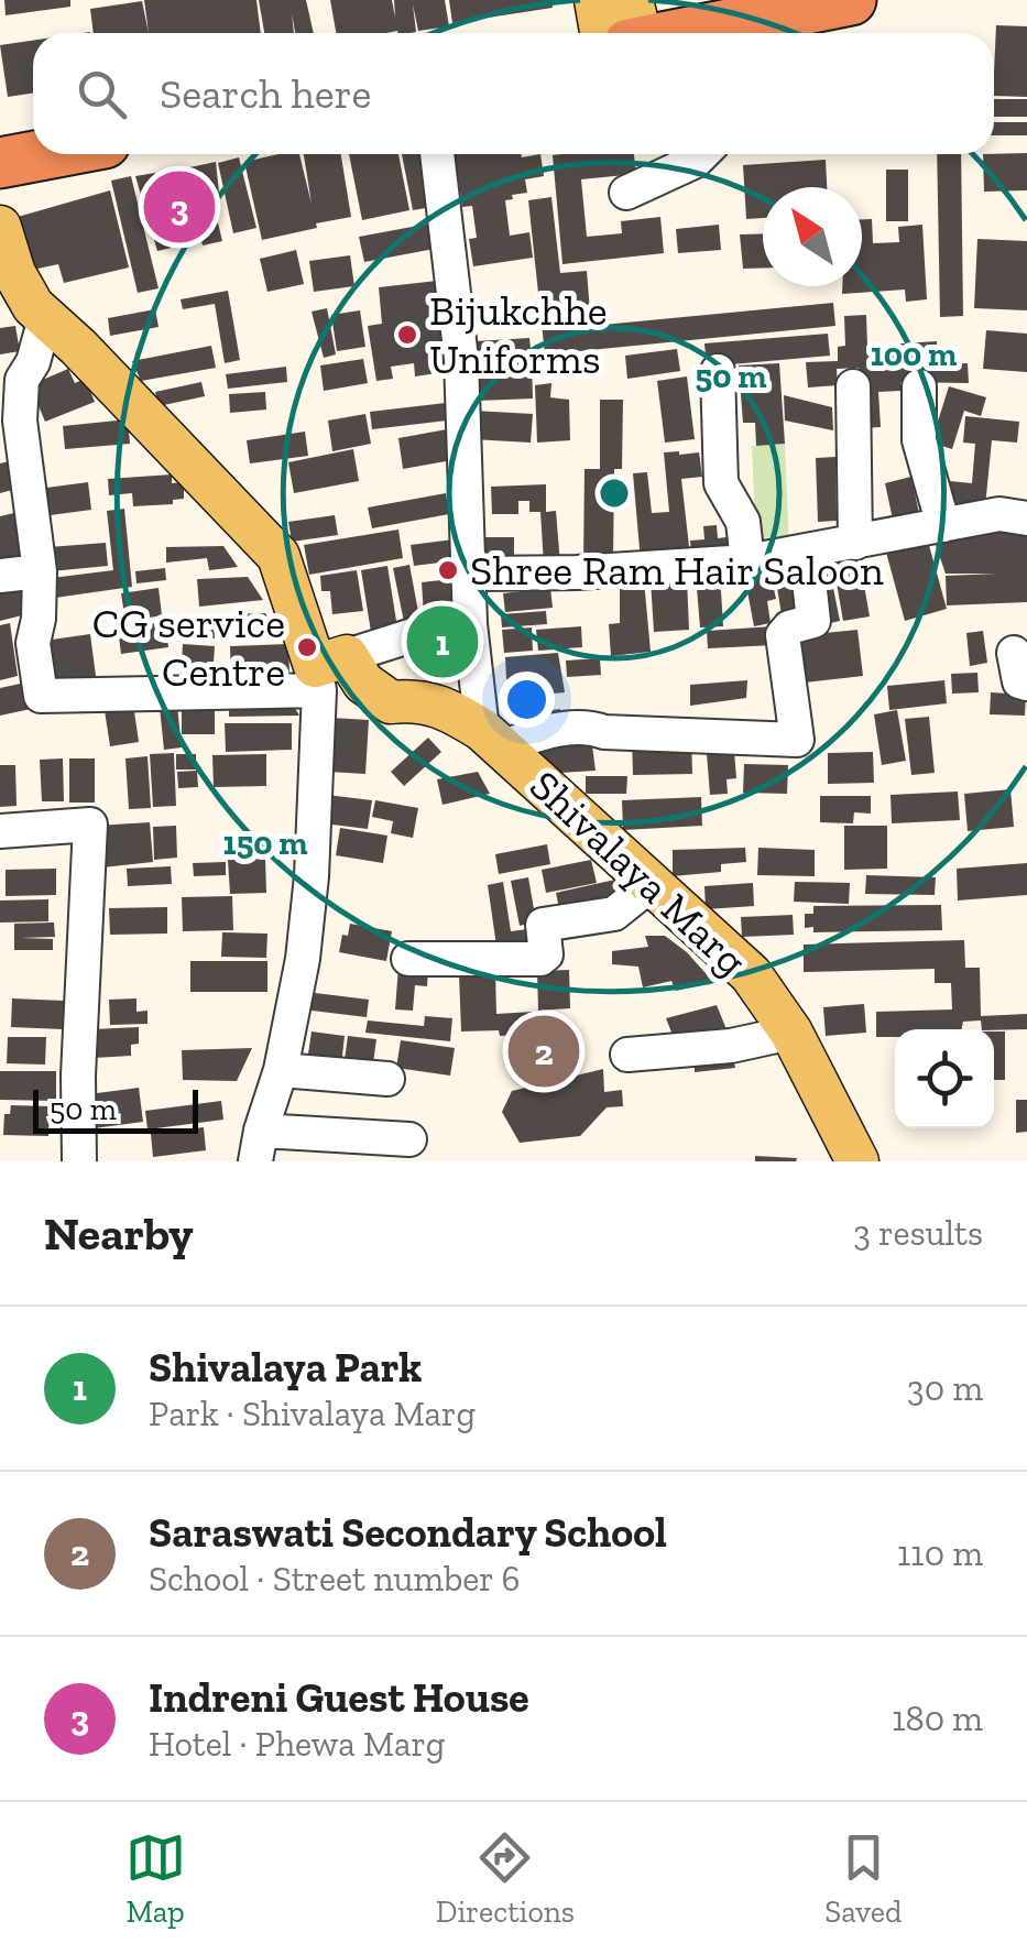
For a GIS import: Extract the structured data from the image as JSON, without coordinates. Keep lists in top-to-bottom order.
{
  "streets": {
    "main road": ["Shivalaya Marg"]
  },
  "places": ["Bijukchhe Uniforms", "Shree Ram Hair Saloon", "CG service Centre"],
  "scale_bar": "50 m",
  "north": "top left",
  "page": {
    "search": "Search here",
    "pins": ["3", "1", "2"],
    "scale": "50 m",
    "heading": ["Nearby", "3 results"],
    "list": [
      {
        "mark": "1",
        "name": "Shivalaya Park",
        "note": "Park · Shivalaya Marg",
        "value": "30 m"
      },
      {
        "mark": "2",
        "name": "Saraswati Secondary School",
        "note": "School · Street number 6",
        "value": "110 m"
      },
      {
        "mark": "3",
        "name": "Indreni Guest House",
        "note": "Hotel · Phewa Marg",
        "value": "180 m"
      }
    ],
    "nav": ["Map", "Directions", "Saved"]
  },
  "rings": ["100 m", "50 m", "150 m"]
}
